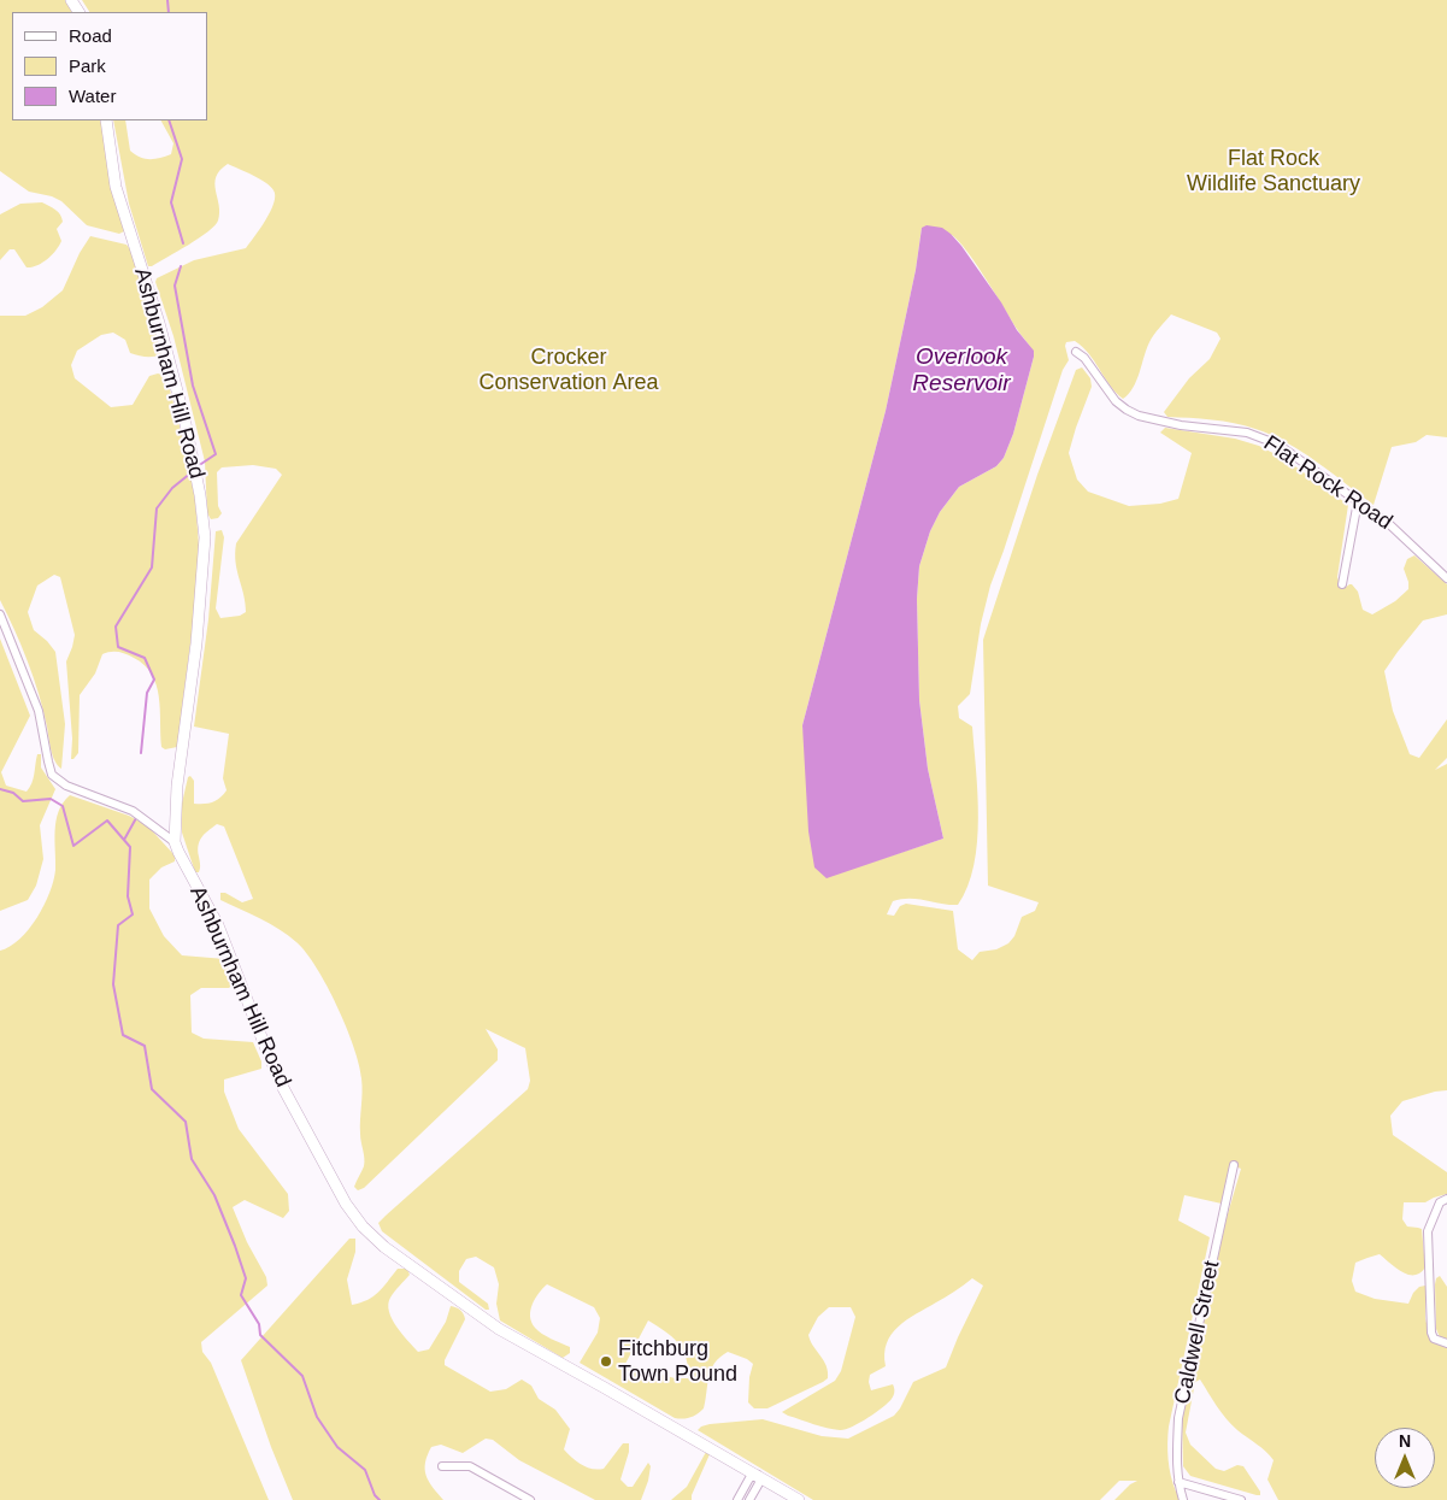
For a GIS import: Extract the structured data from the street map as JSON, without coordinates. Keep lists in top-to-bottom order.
{
  "streets": {
    "street": ["Ashburnham Hill Road", "Flat Rock Road", "Caldwell Street"]
  },
  "water": ["Overlook Reservoir"],
  "parks": ["Flat Rock Wildlife Sanctuary", "Crocker Conservation Area"],
  "places": ["Fitchburg Town Pound"],
  "legend": ["Road", "Park", "Water"],
  "north": "top"
}
